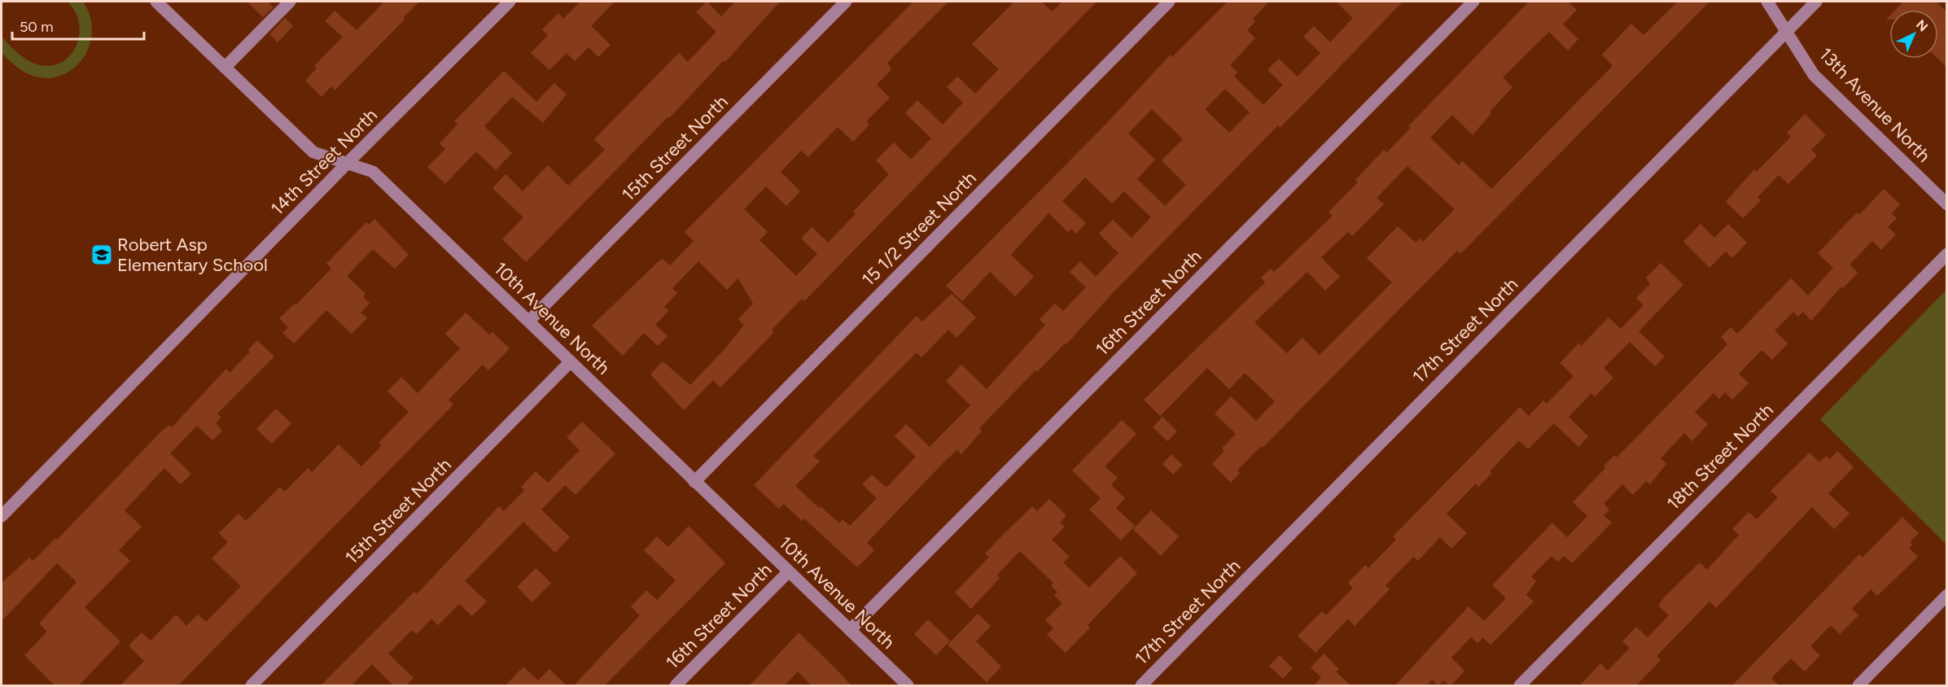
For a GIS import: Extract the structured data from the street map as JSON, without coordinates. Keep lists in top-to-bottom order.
{
  "streets": {
    "street": [
      "13th Avenue North",
      "15th Street North",
      "14th Street North",
      "15 1/2 Street North",
      "16th Street North",
      "10th Avenue North",
      "17th Street North",
      "18th Street North"
    ]
  },
  "crossings": [
    ["13th Avenue North", "17th Street North"],
    ["15th Street North", "10th Avenue North"],
    ["14th Street North", "10th Avenue North"],
    ["15 1/2 Street North", "10th Avenue North"],
    ["16th Street North", "10th Avenue North"]
  ],
  "places": {
    "school or university": ["Robert Asp Elementary School"]
  },
  "scale_bar": "50 m",
  "north": "top right"
}
